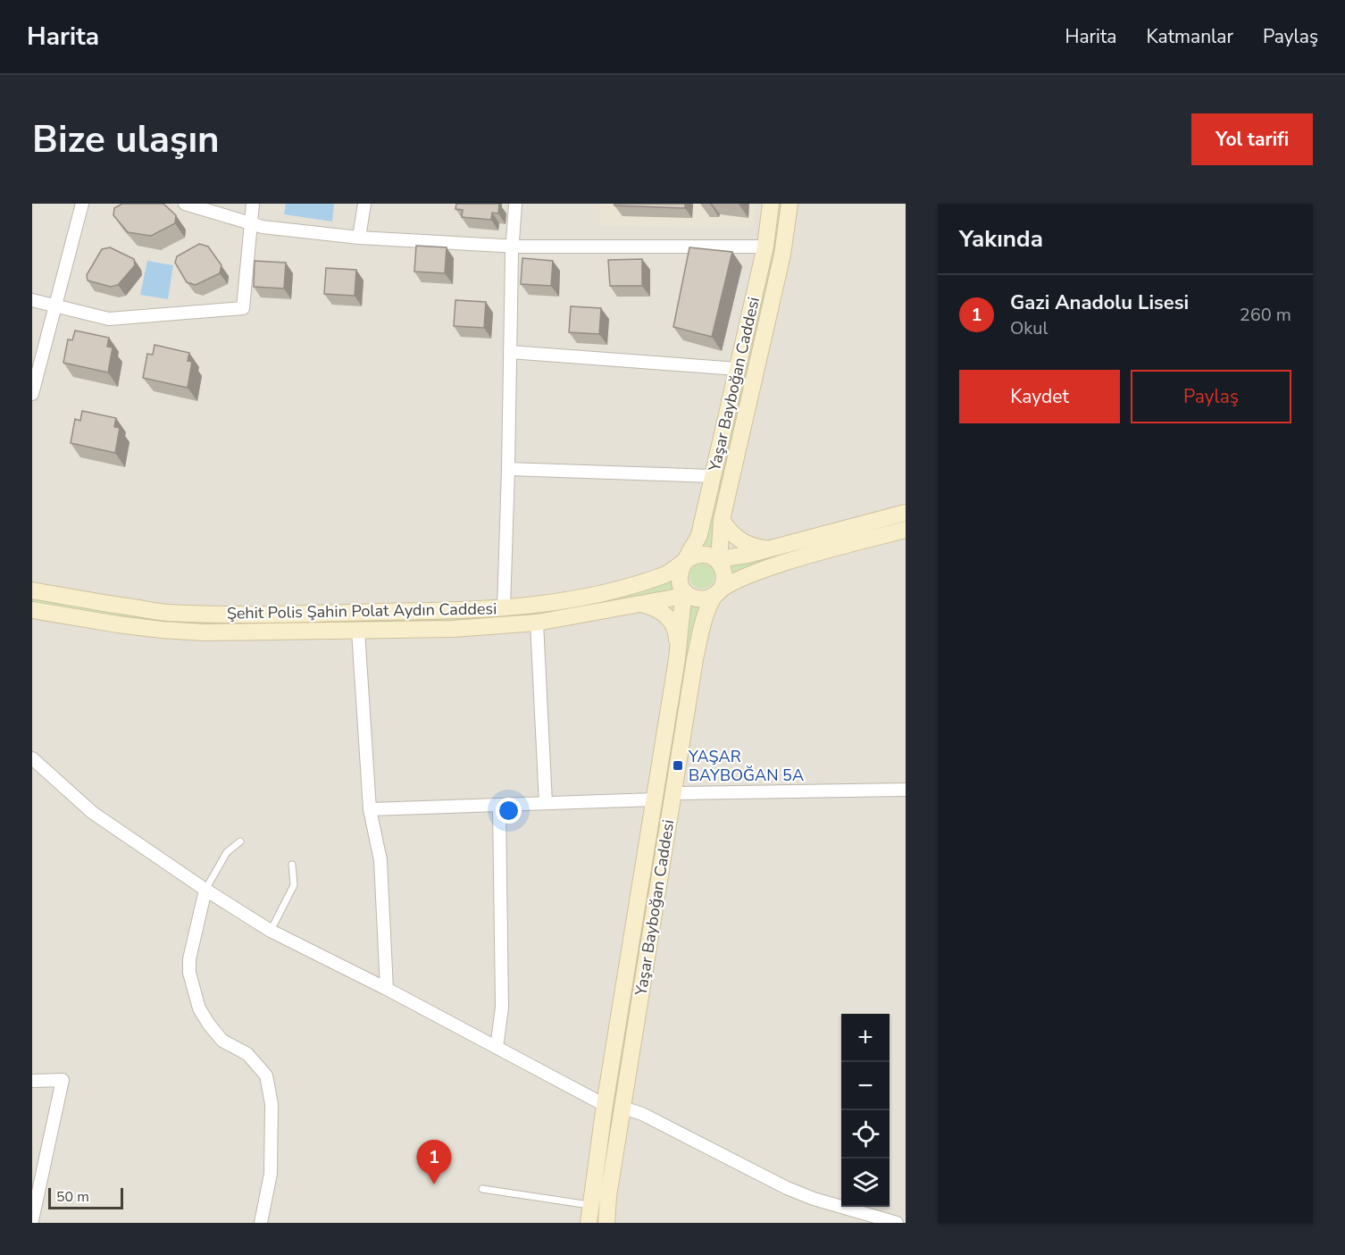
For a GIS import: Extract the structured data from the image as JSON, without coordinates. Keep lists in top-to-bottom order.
{
  "streets": {
    "street": ["Yaşar Bayboğan Caddesi", "Şehit Polis Şahin Polat Aydın Caddesi"]
  },
  "crossings": [
    ["Yaşar Bayboğan Caddesi", "Şehit Polis Şahin Polat Aydın Caddesi"]
  ],
  "places": {
    "transit": ["YAŞAR BAYBOĞAN 5A"]
  },
  "scale_bar": "50 m",
  "page": {
    "header": "Harita",
    "nav": ["Harita", "Katmanlar", "Paylaş"],
    "buttons": [
      "Yol tarifi",
      ["Kaydet", "Paylaş"]
    ],
    "title": "Bize ulaşın",
    "heading": "Yakında",
    "list": [
      {
        "mark": "1",
        "name": "Gazi Anadolu Lisesi",
        "note": "Okul",
        "value": "260 m"
      }
    ],
    "map_buttons": ["+", "−"],
    "pins": "1",
    "scale": "50 m"
  }
}
